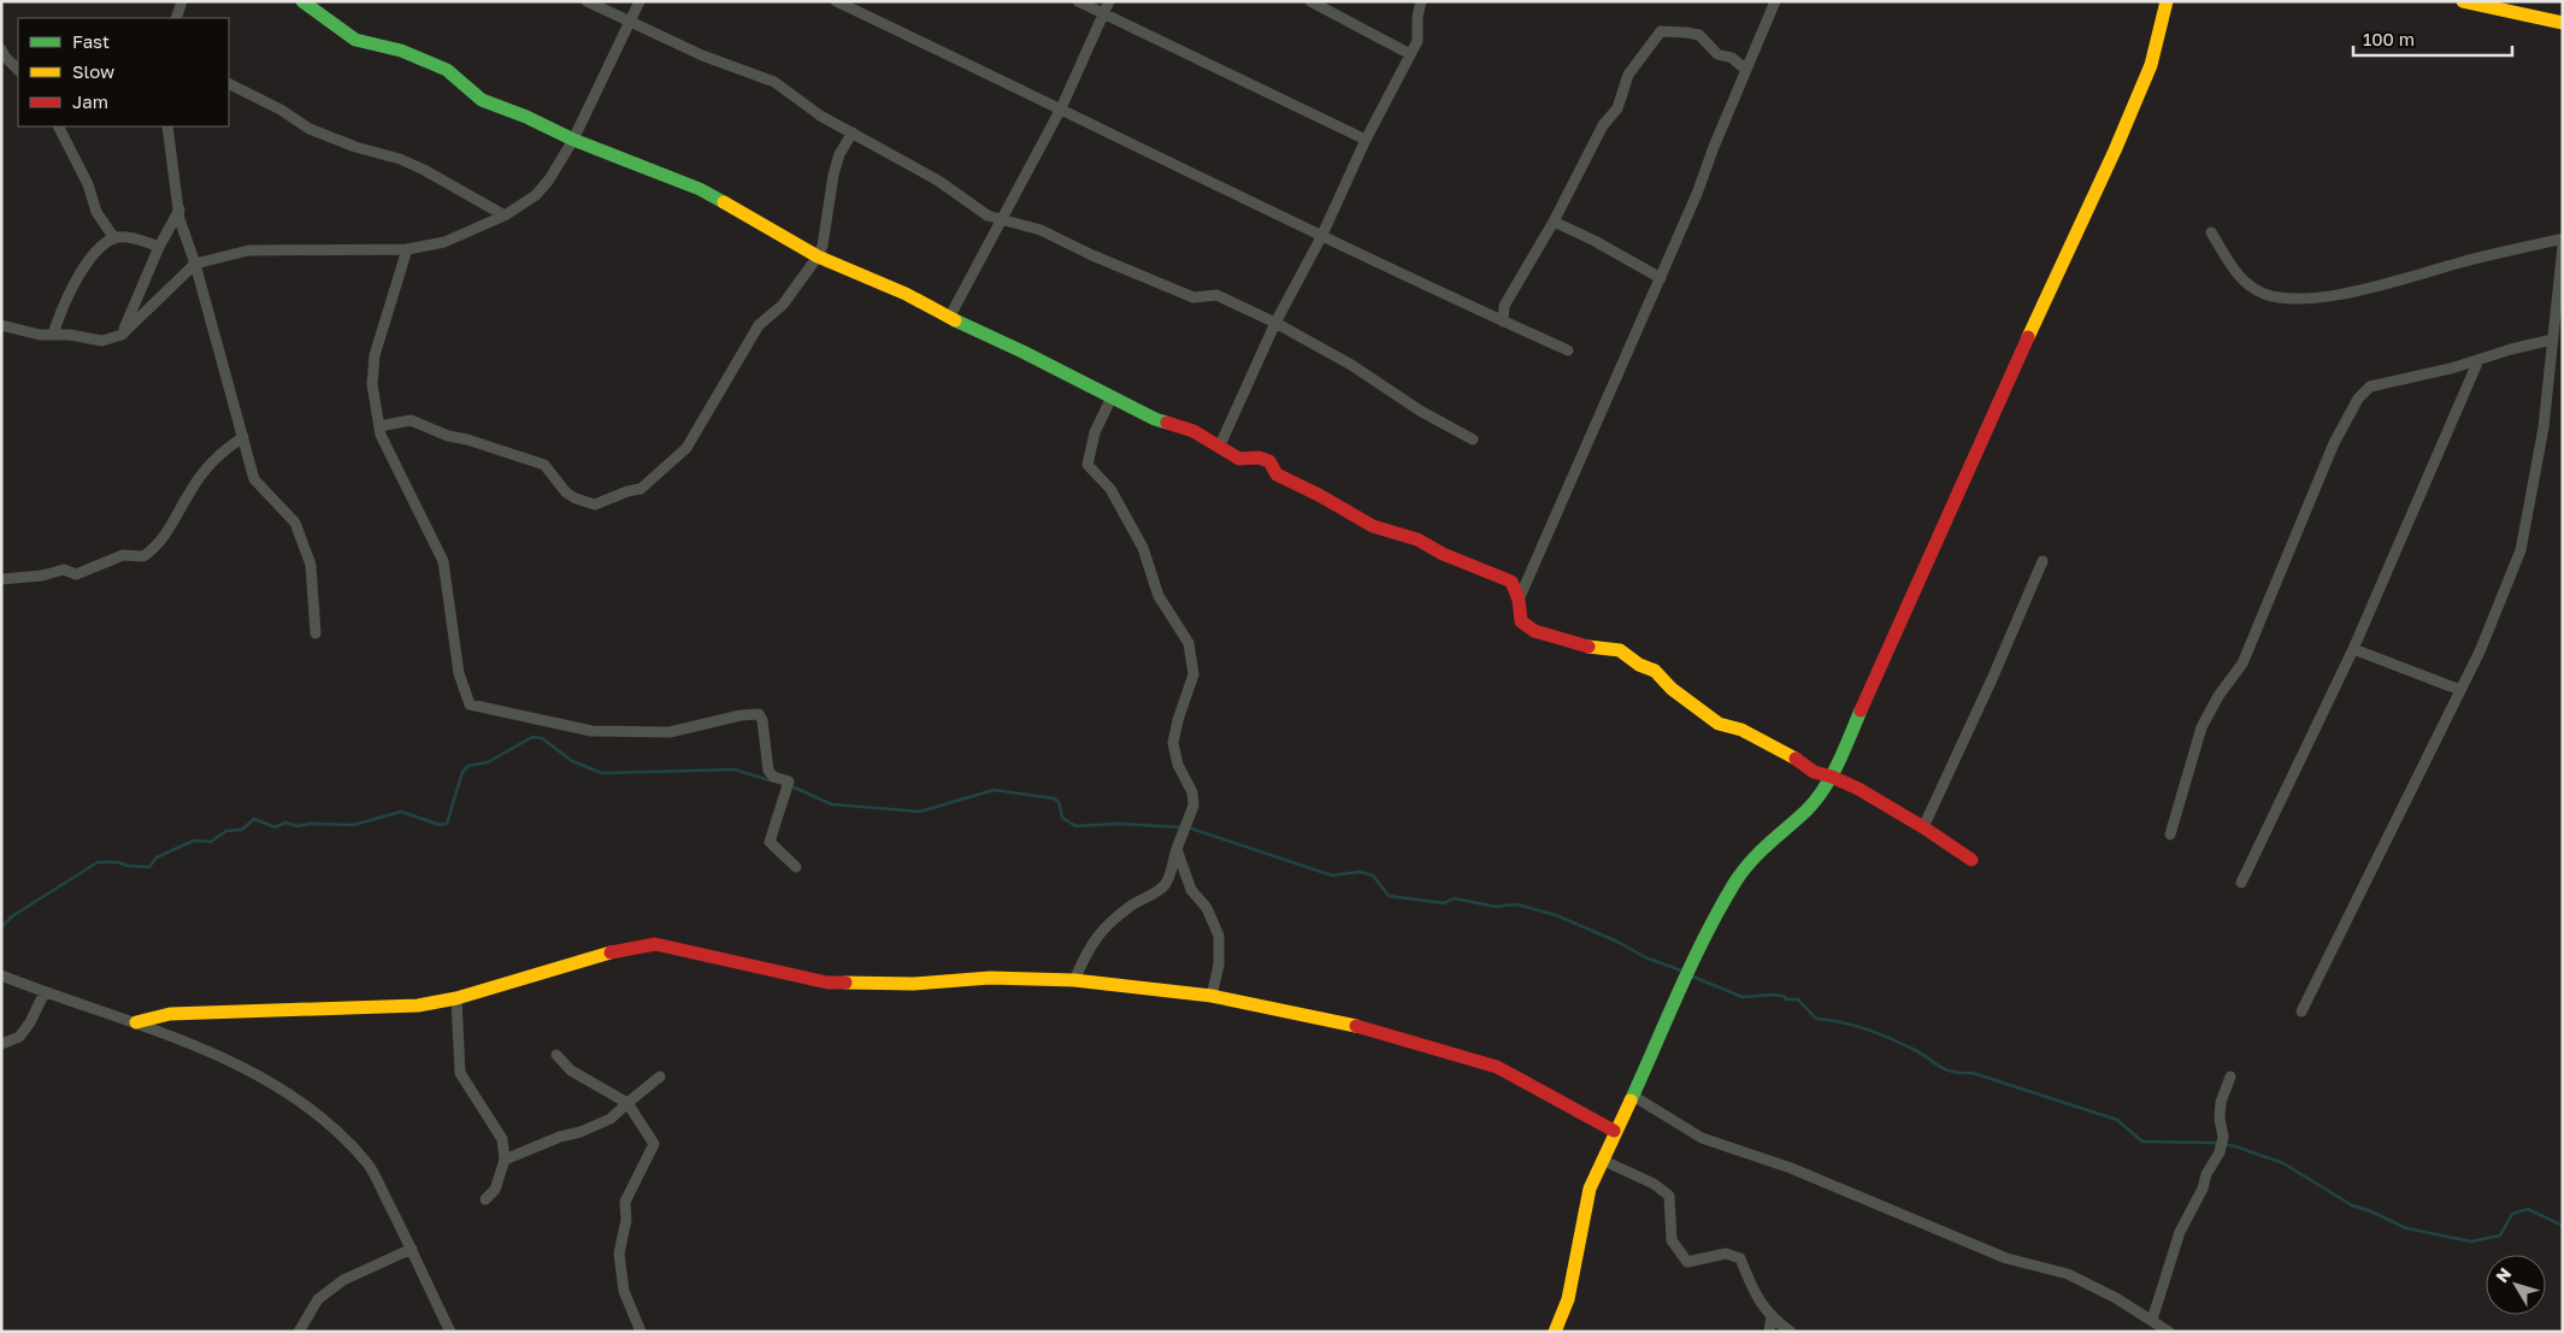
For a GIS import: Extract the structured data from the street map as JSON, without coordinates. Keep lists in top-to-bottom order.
{
  "legend": ["Fast", "Slow", "Jam"],
  "scale_bar": "100 m",
  "north": "top left"
}
